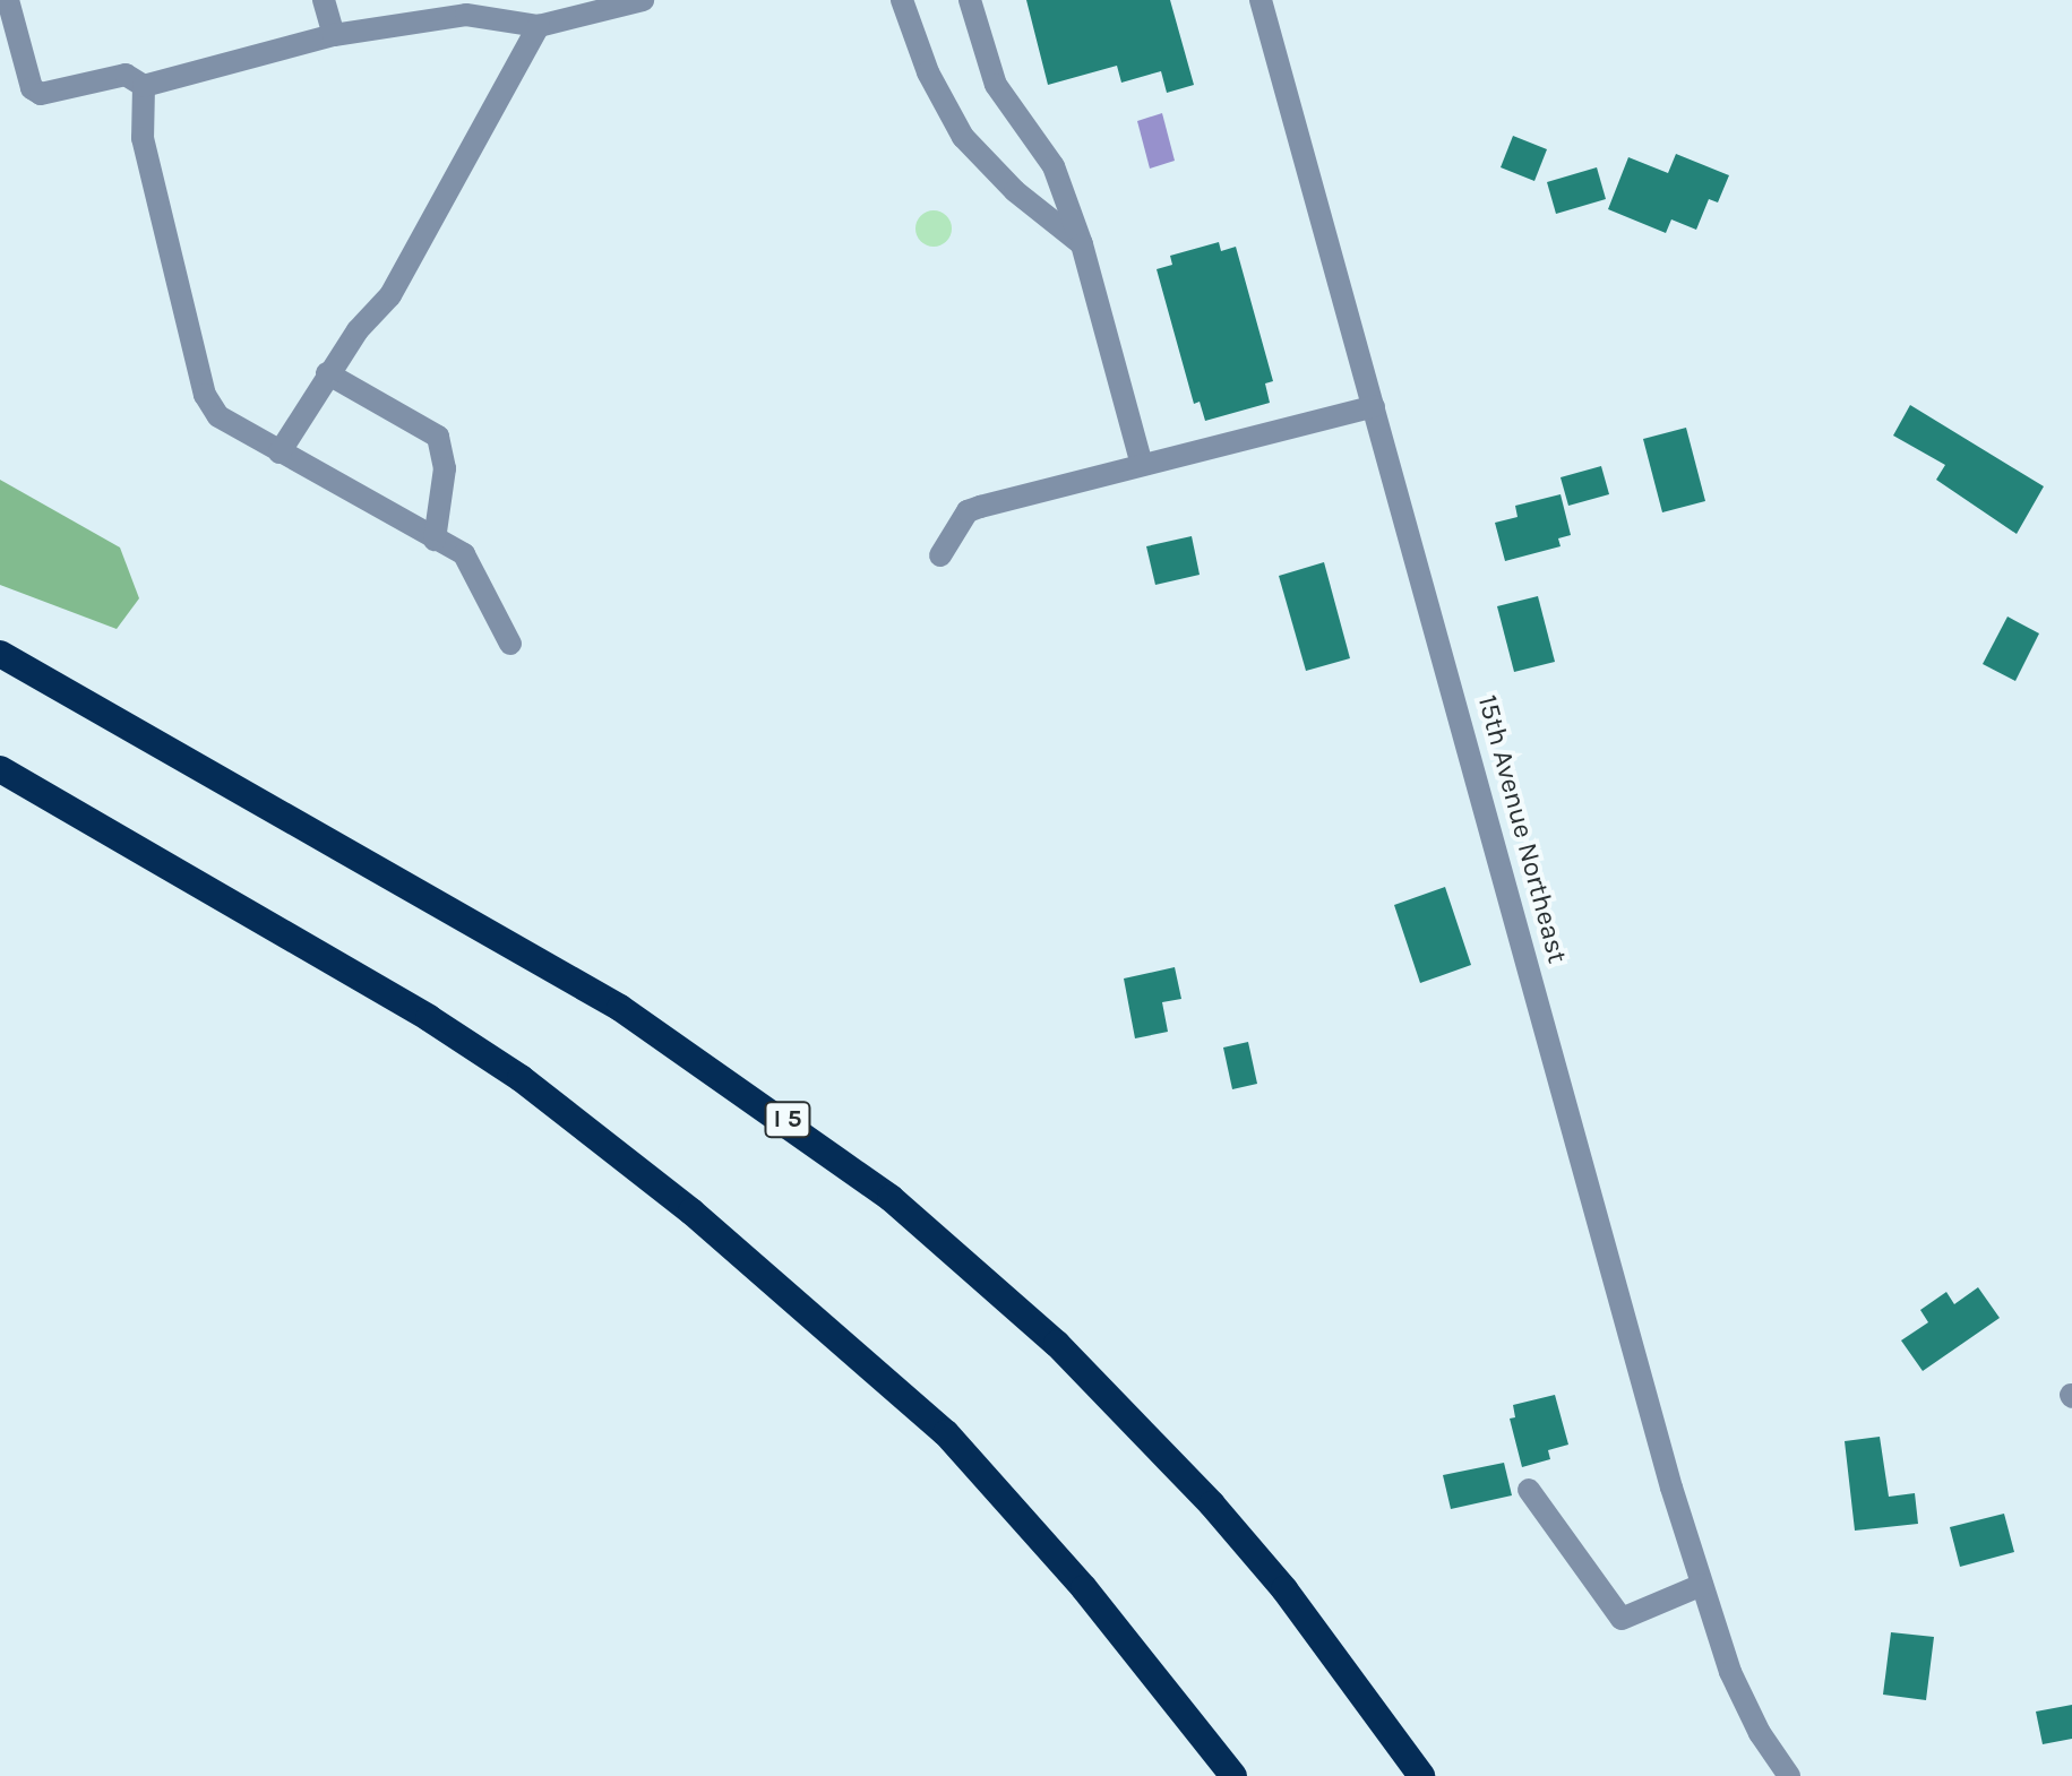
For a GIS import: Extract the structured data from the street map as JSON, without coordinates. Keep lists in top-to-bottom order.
{
  "streets": {
    "highway": ["I 5"],
    "street": ["15th Avenue Northeast"]
  }
}
